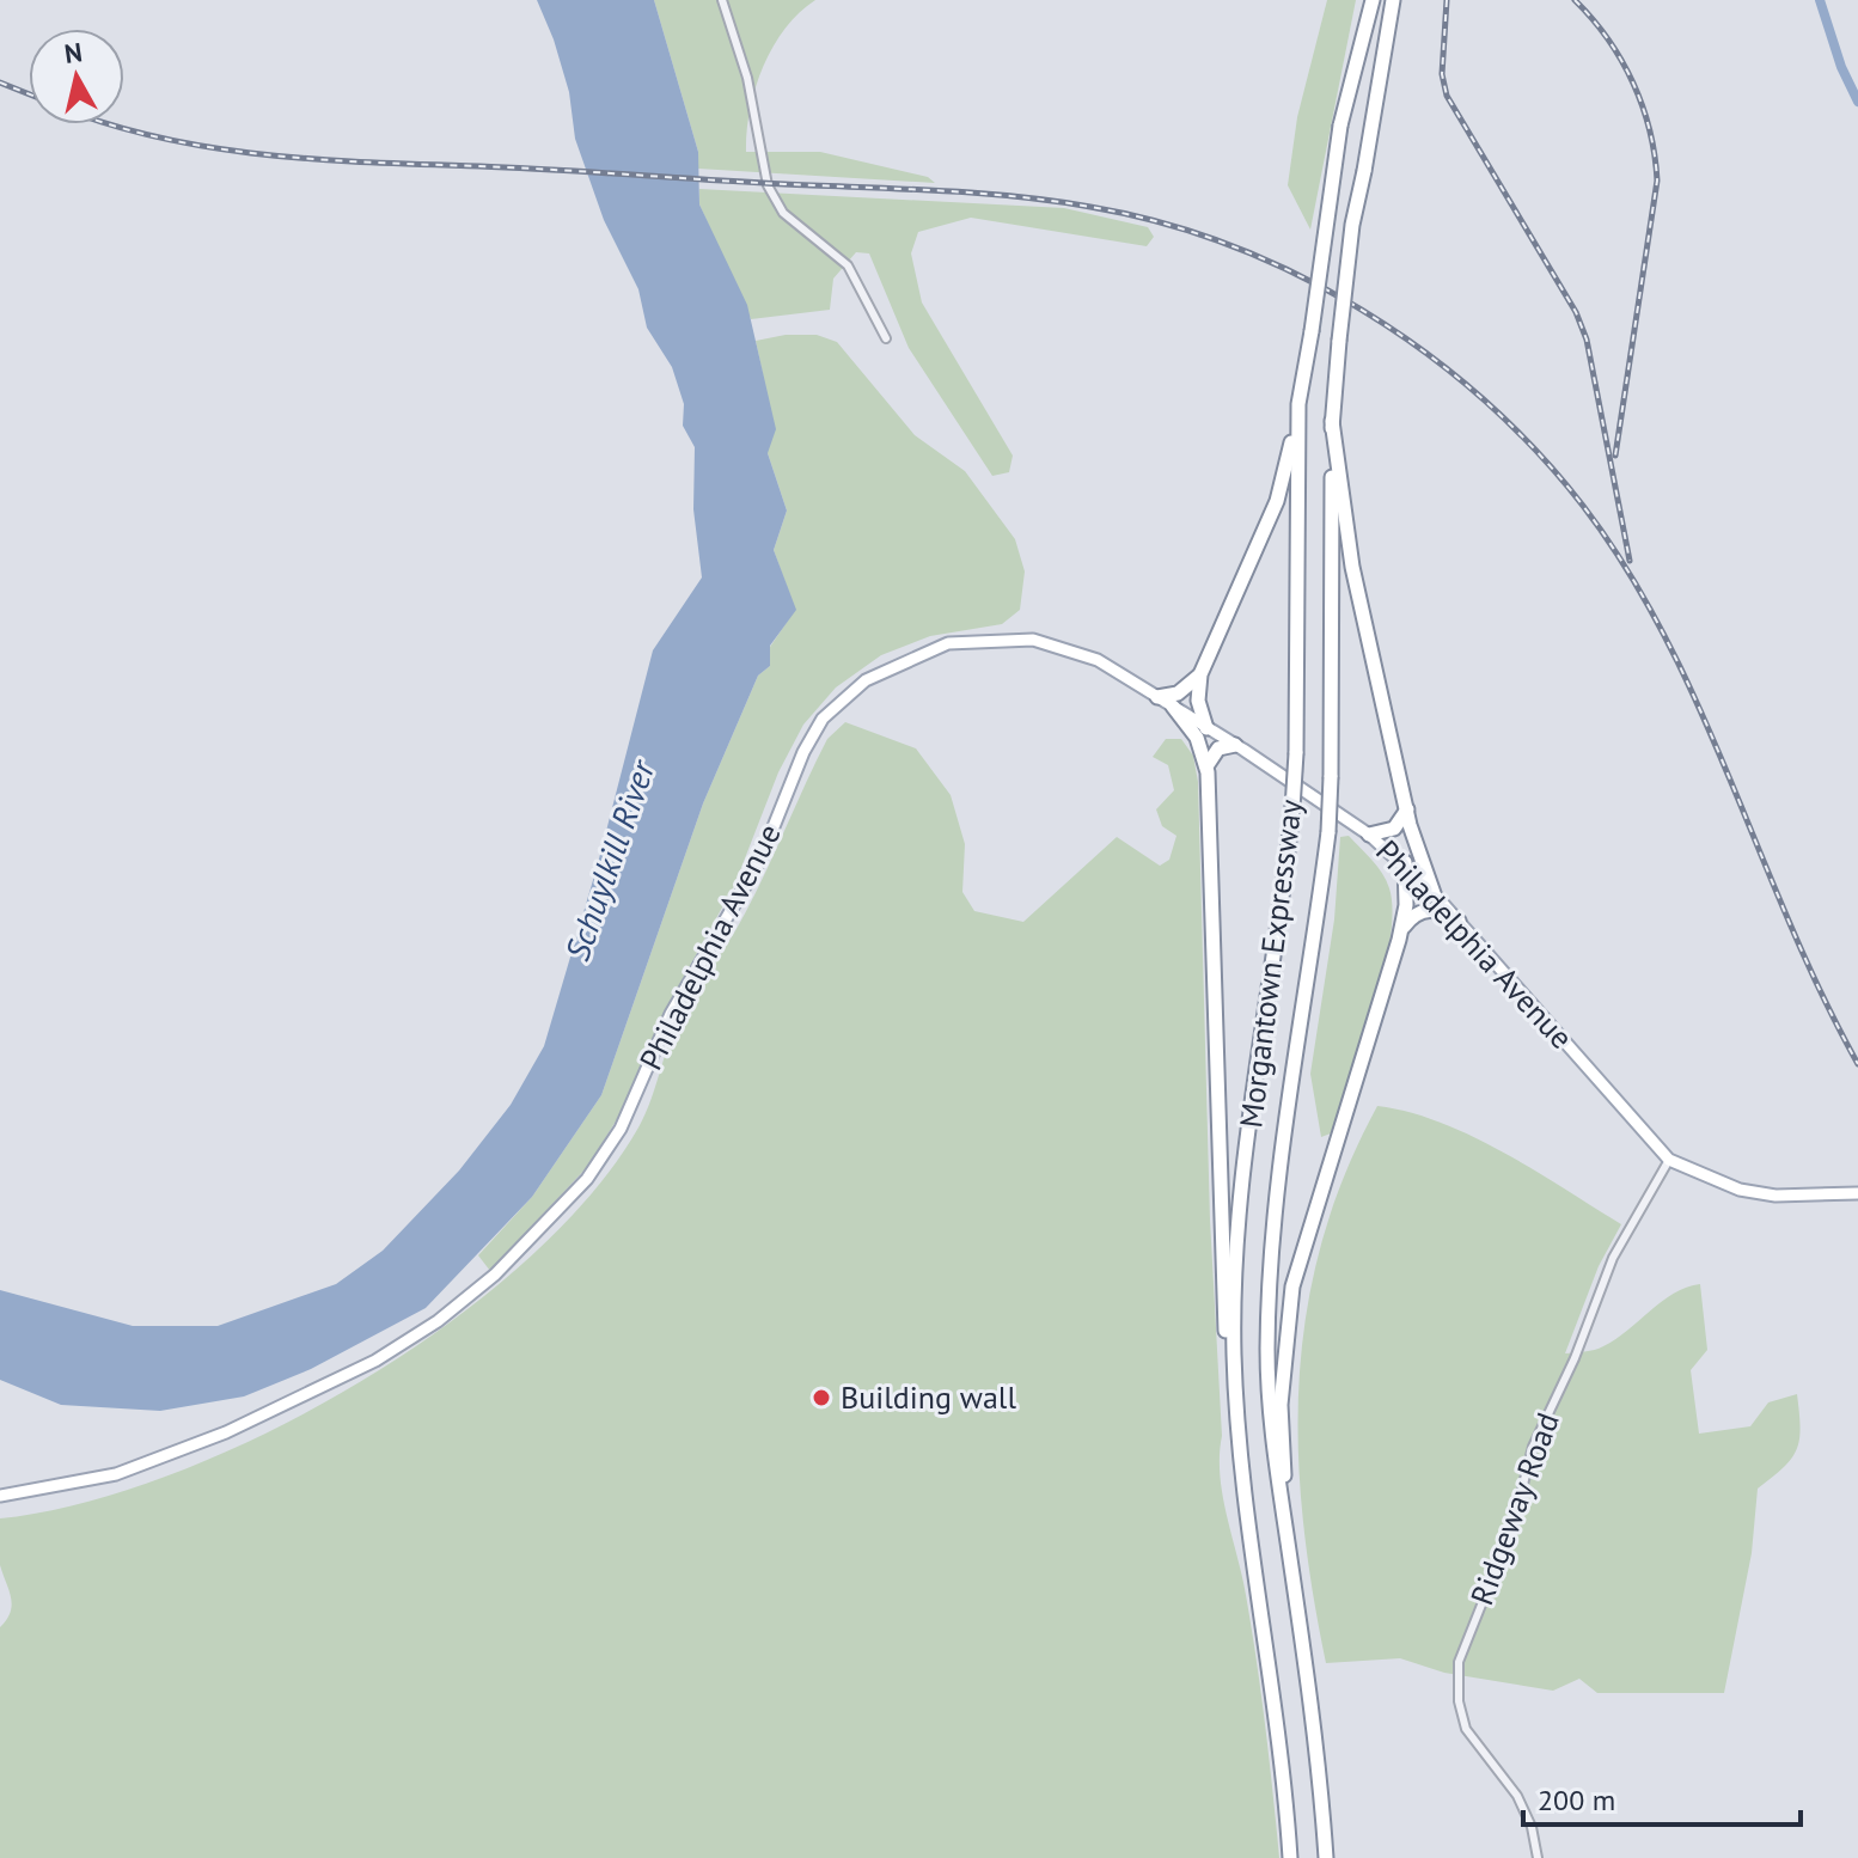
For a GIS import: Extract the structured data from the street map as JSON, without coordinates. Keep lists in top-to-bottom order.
{
  "streets": {
    "highway": ["Morgantown Expressway"],
    "main road": ["Philadelphia Avenue"],
    "street": ["Ridgeway Road"]
  },
  "crossings": [
    ["Philadelphia Avenue", "Ridgeway Road"]
  ],
  "water": ["Schuylkill River"],
  "places": ["Building wall"],
  "scale_bar": "200 m",
  "north": "top"
}
